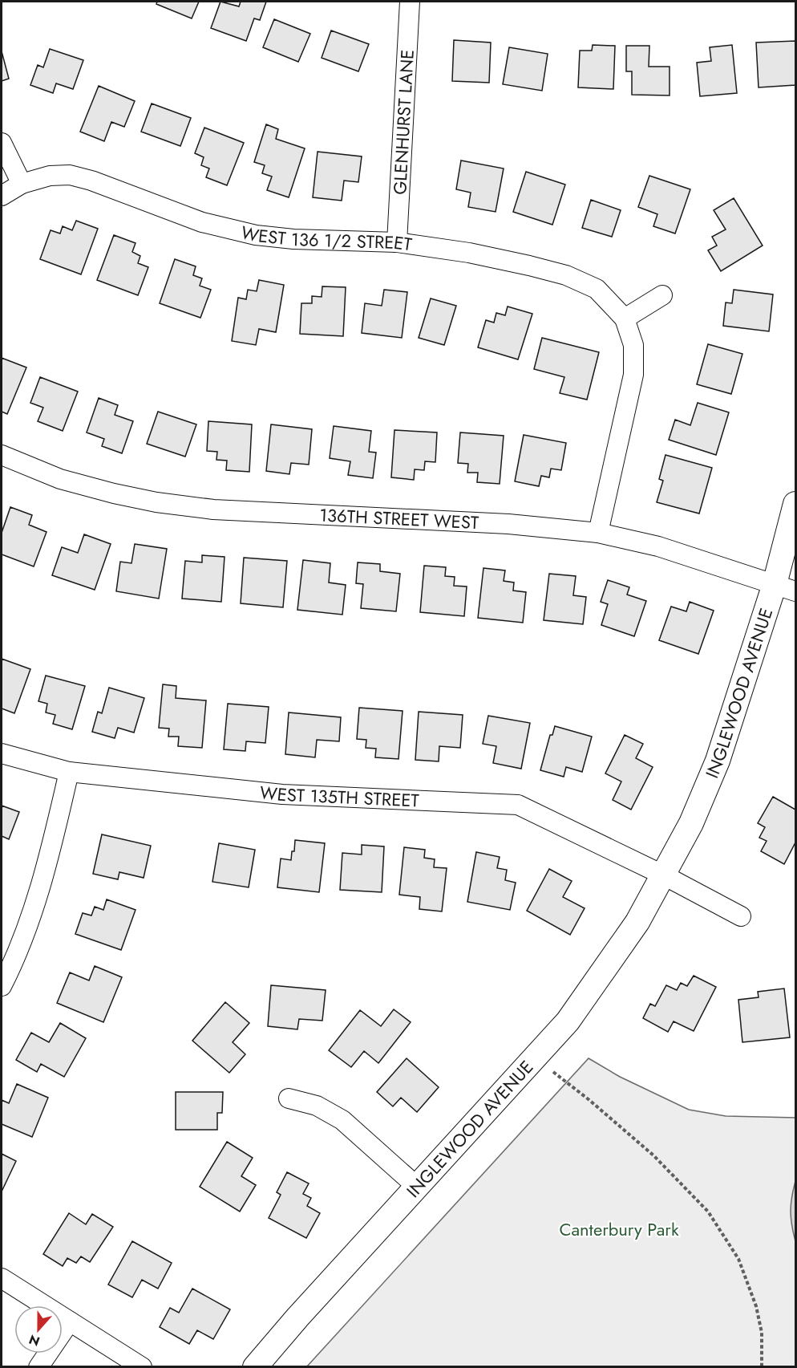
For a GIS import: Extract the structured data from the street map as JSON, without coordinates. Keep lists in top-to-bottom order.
{
  "streets": {
    "street": [
      "GLENHURST LANE",
      "WEST 136 1/2 STREET",
      "136TH STREET WEST",
      "INGLEWOOD AVENUE",
      "WEST 135TH STREET"
    ]
  },
  "crossings": [
    ["GLENHURST LANE", "WEST 136 1/2 STREET"],
    ["136TH STREET WEST", "INGLEWOOD AVENUE"],
    ["INGLEWOOD AVENUE", "WEST 135TH STREET"]
  ],
  "parks": ["Canterbury Park"],
  "north": "bottom"
}
